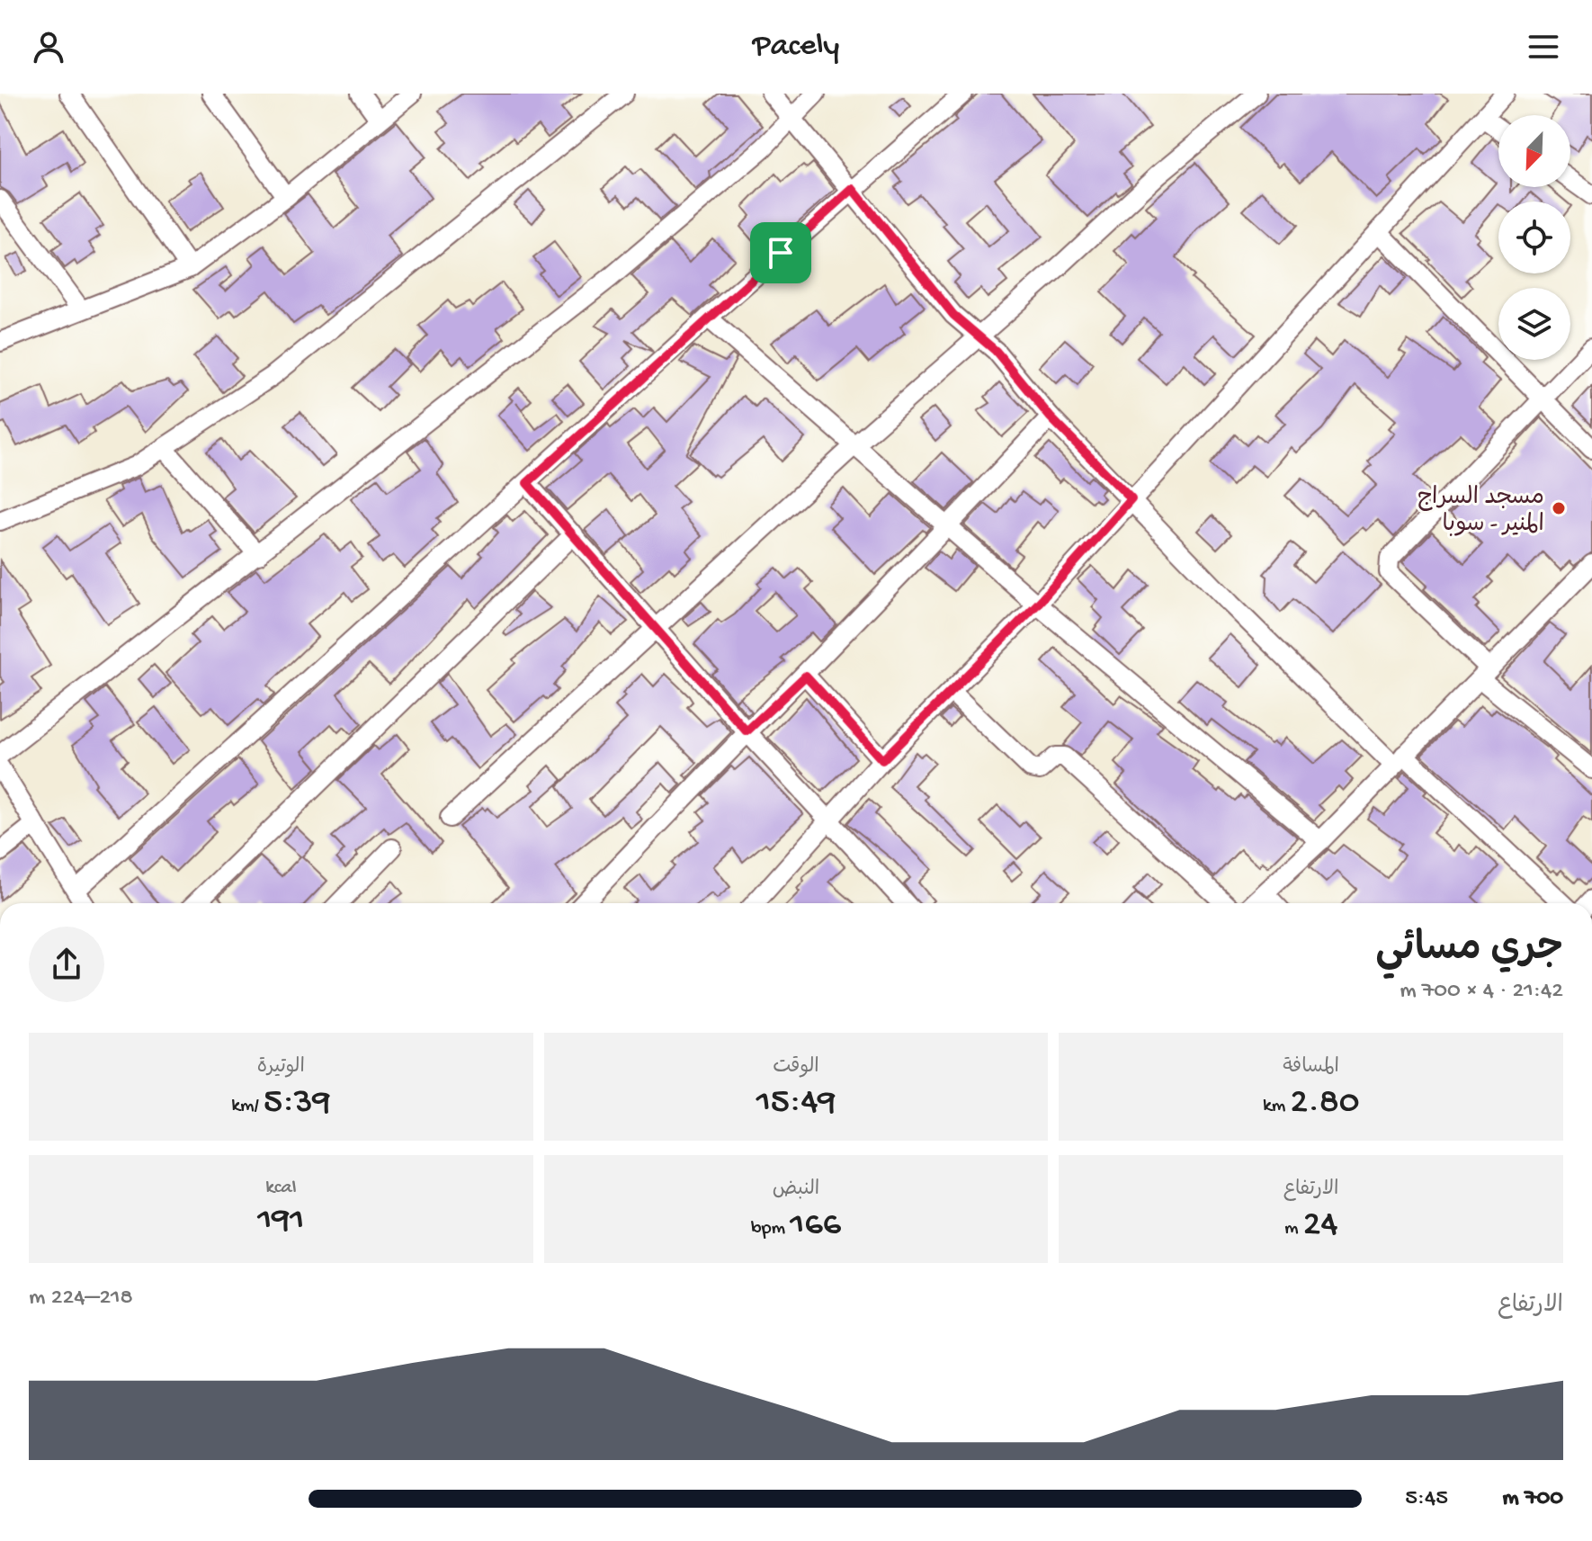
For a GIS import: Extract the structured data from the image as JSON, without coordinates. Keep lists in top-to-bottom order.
{
  "places": ["مسجد السراج المنير - سوبا"],
  "north": "bottom left",
  "page": {
    "header": "Pacely",
    "heading": ["جري مسائي", "21:42 · 4 × 700 m"],
    "stats": [
      ["المسافة", "2.80 km"],
      ["الوقت", "15:49"],
      ["الوتيرة", "5:39 /km"],
      ["الارتفاع", "24 m"],
      ["النبض", "166 bpm"],
      ["kcal", "191"]
    ],
    "chart": ["الارتفاع", "218–224 m"],
    "list": [
      {
        "name": "700 m",
        "note": "5:45"
      }
    ]
  }
}
